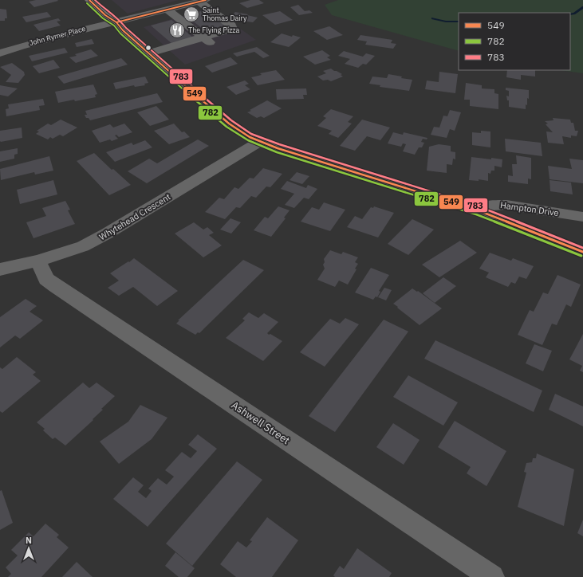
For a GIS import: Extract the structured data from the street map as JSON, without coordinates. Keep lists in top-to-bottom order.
{
  "streets": {
    "street": [
      "John Rymer Place",
      "Hampton Drive",
      "Whytehead Crescent",
      "Ashwell Street"
    ]
  },
  "crossings": [
    ["Whytehead Crescent", "Ashwell Street"]
  ],
  "places": {
    "supermarket": ["Saint Thomas Dairy"],
    "restaurant": ["The Flying Pizza"]
  },
  "lines": ["transit line 549", "transit line 783", "transit line 782"],
  "legend": ["549", "782", "783"],
  "north": "top"
}
